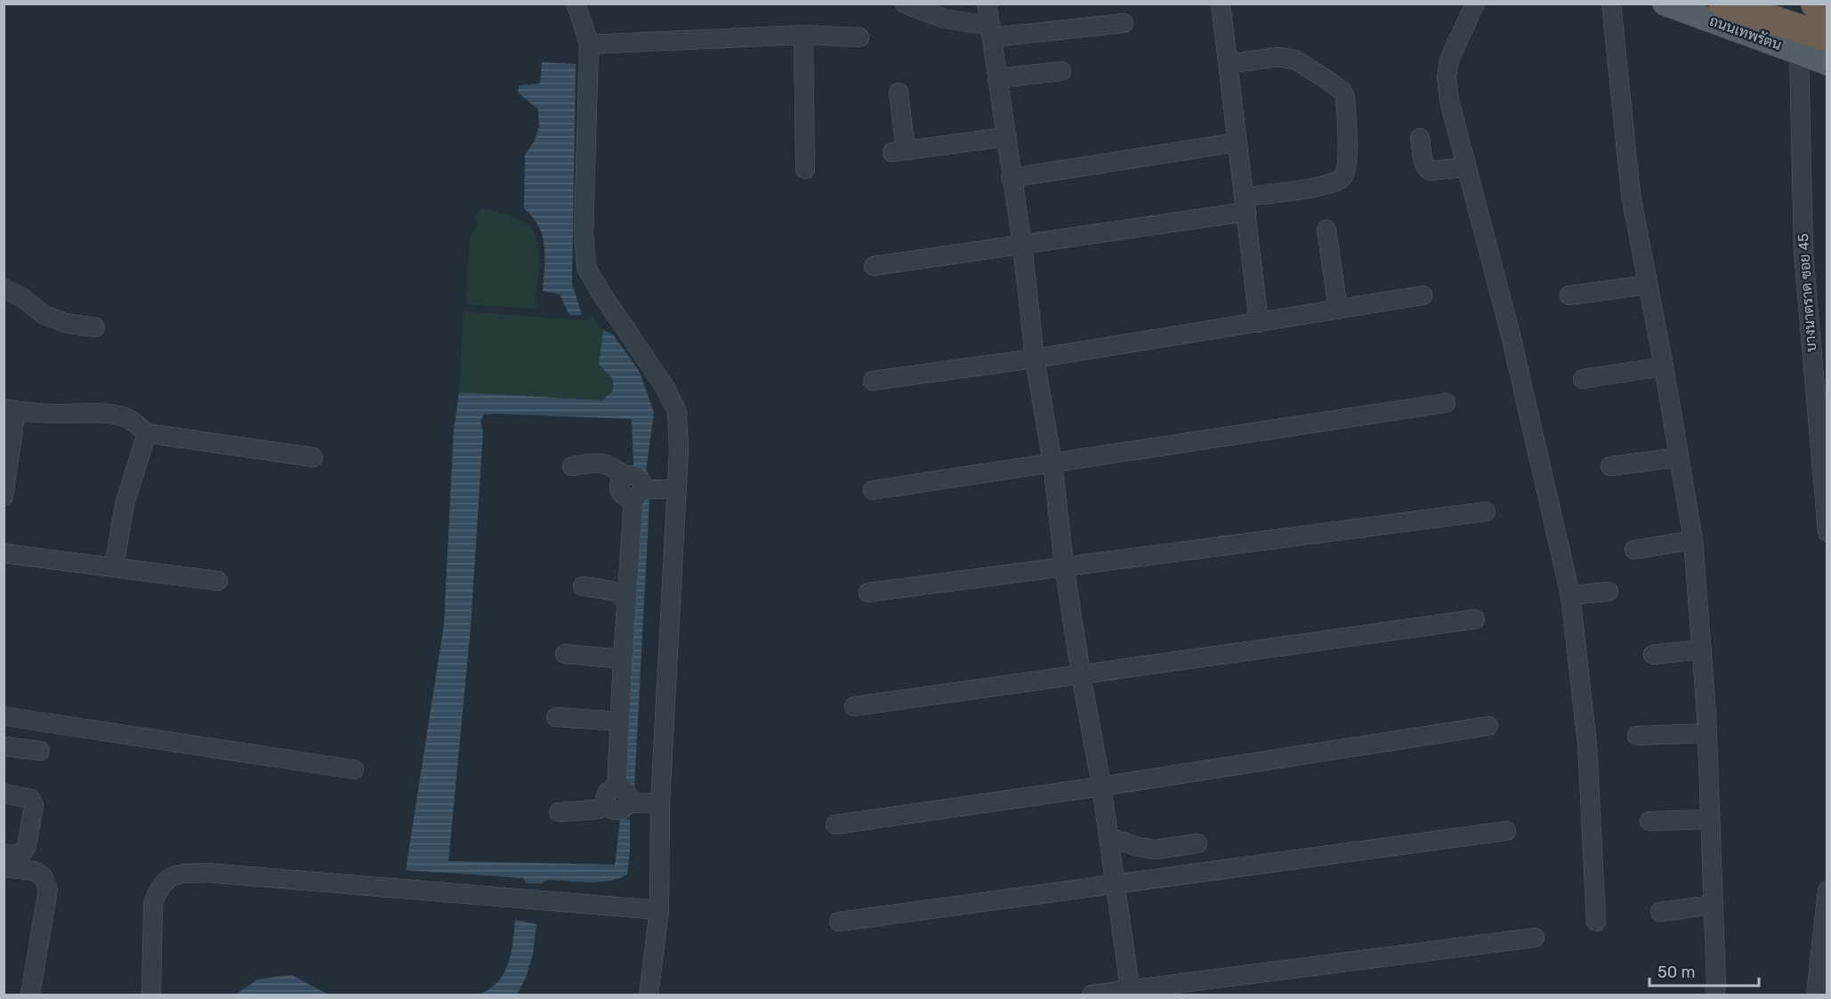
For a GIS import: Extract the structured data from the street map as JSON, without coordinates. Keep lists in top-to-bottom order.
{
  "streets": {
    "main road": ["ถนนเทพรัตน"],
    "street": ["บางนาตราด ซอย 45"]
  },
  "crossings": [
    ["ถนนเทพรัตน", "บางนาตราด ซอย 45"]
  ],
  "scale_bar": "50 m"
}
